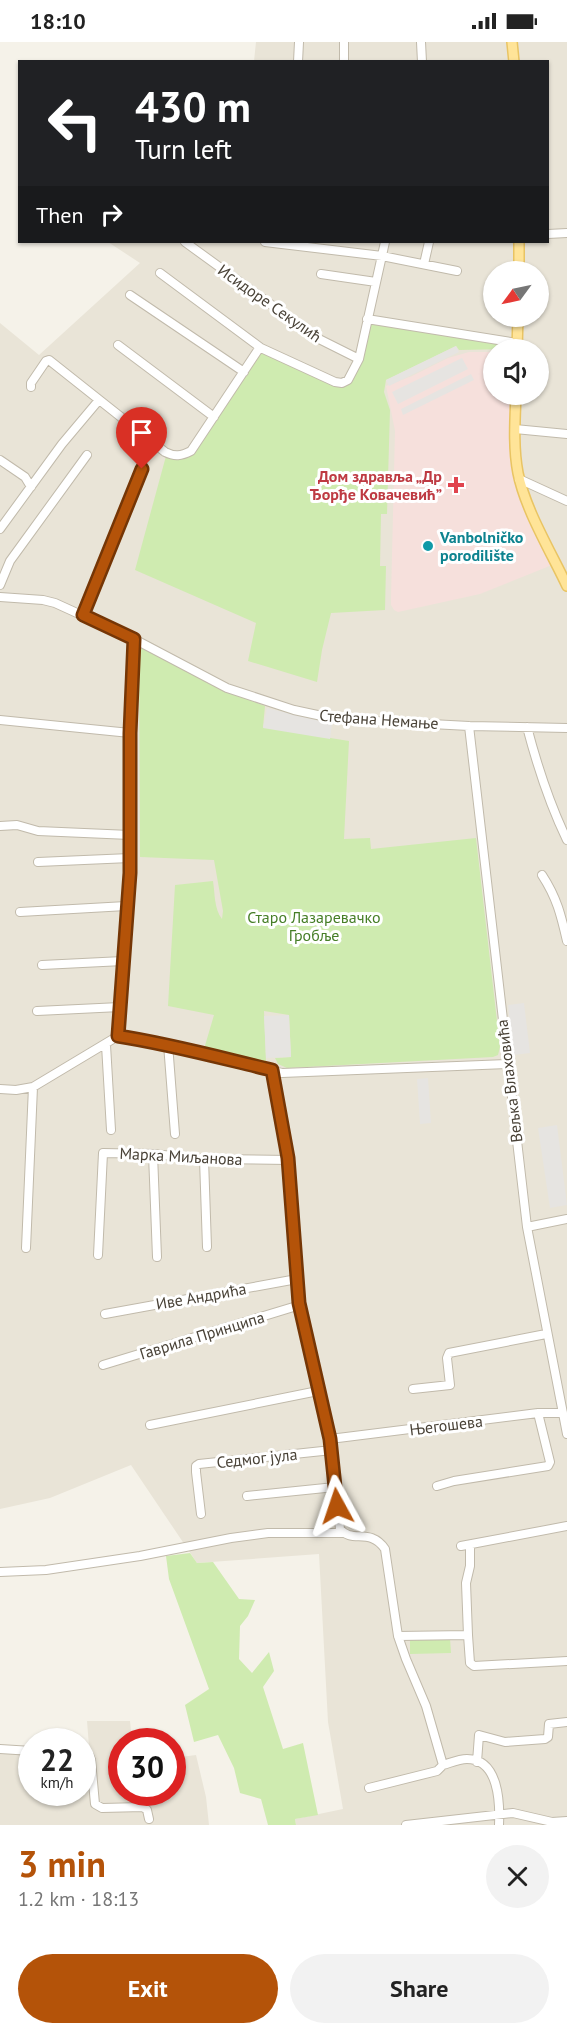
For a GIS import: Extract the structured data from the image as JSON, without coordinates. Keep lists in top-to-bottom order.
{
  "streets": {
    "street": [
      "Исидоре Секулић",
      "Стефана Немање",
      "Вељка Влаховића",
      "Марка Миљанова",
      "Иве Андрића",
      "Гаврила Принципа",
      "Његошева",
      "Седмог јула"
    ]
  },
  "crossings": [
    ["Стефана Немање", "Вељка Влаховића"],
    ["Вељка Влаховића", "Његошева"]
  ],
  "parks": ["Старо Лазаревачко Гробље"],
  "places": {
    "health": ["Дом здравља „Др Ђорђе Ковачевић”"],
    "other": ["Vanbolničko porodilište"]
  },
  "north": "bottom left",
  "page": {
    "status": "18:10",
    "turn": ["430 m", "Turn left"],
    "then": "Then",
    "speed": "22 km/h",
    "limit": "30",
    "heading": ["3 min", "1.2 km · 18:13"],
    "buttons": ["Exit", "Share"]
  }
}
